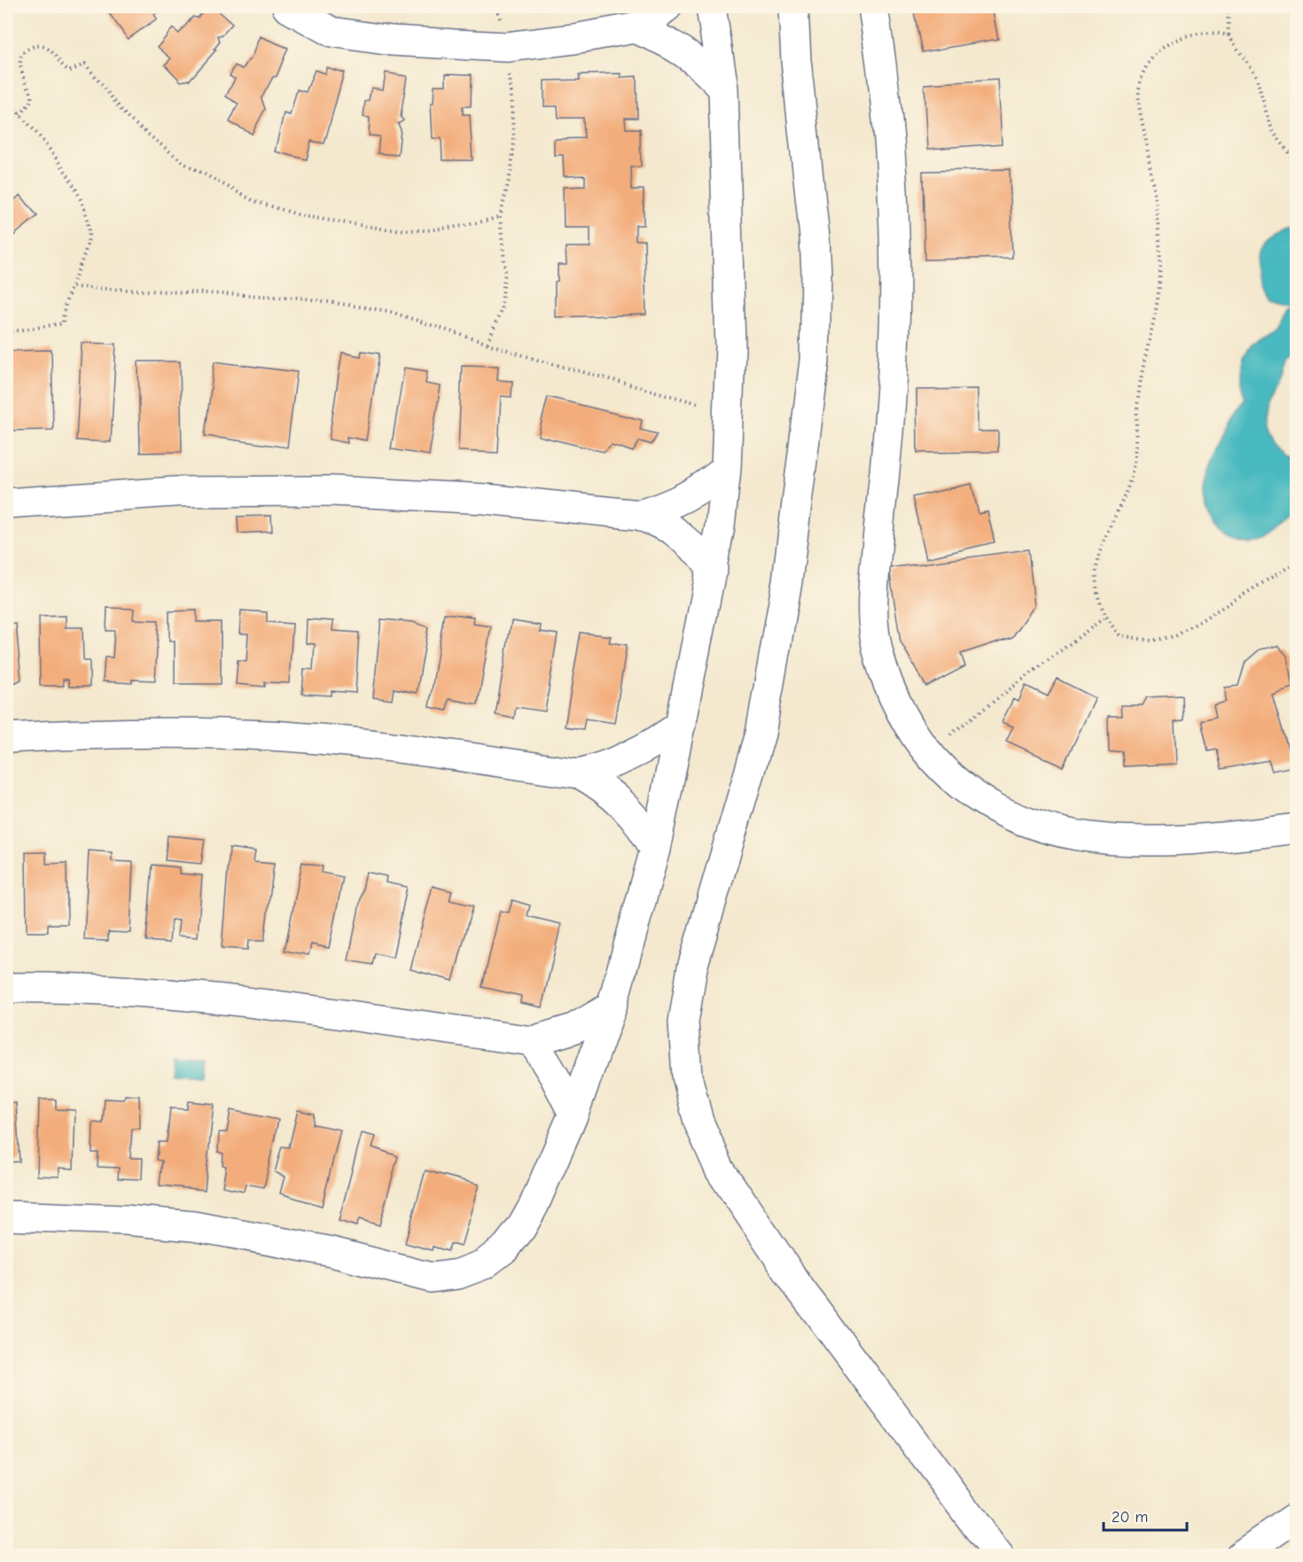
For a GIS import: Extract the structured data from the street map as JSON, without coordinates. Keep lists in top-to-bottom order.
{
  "scale_bar": "20 m"
}
